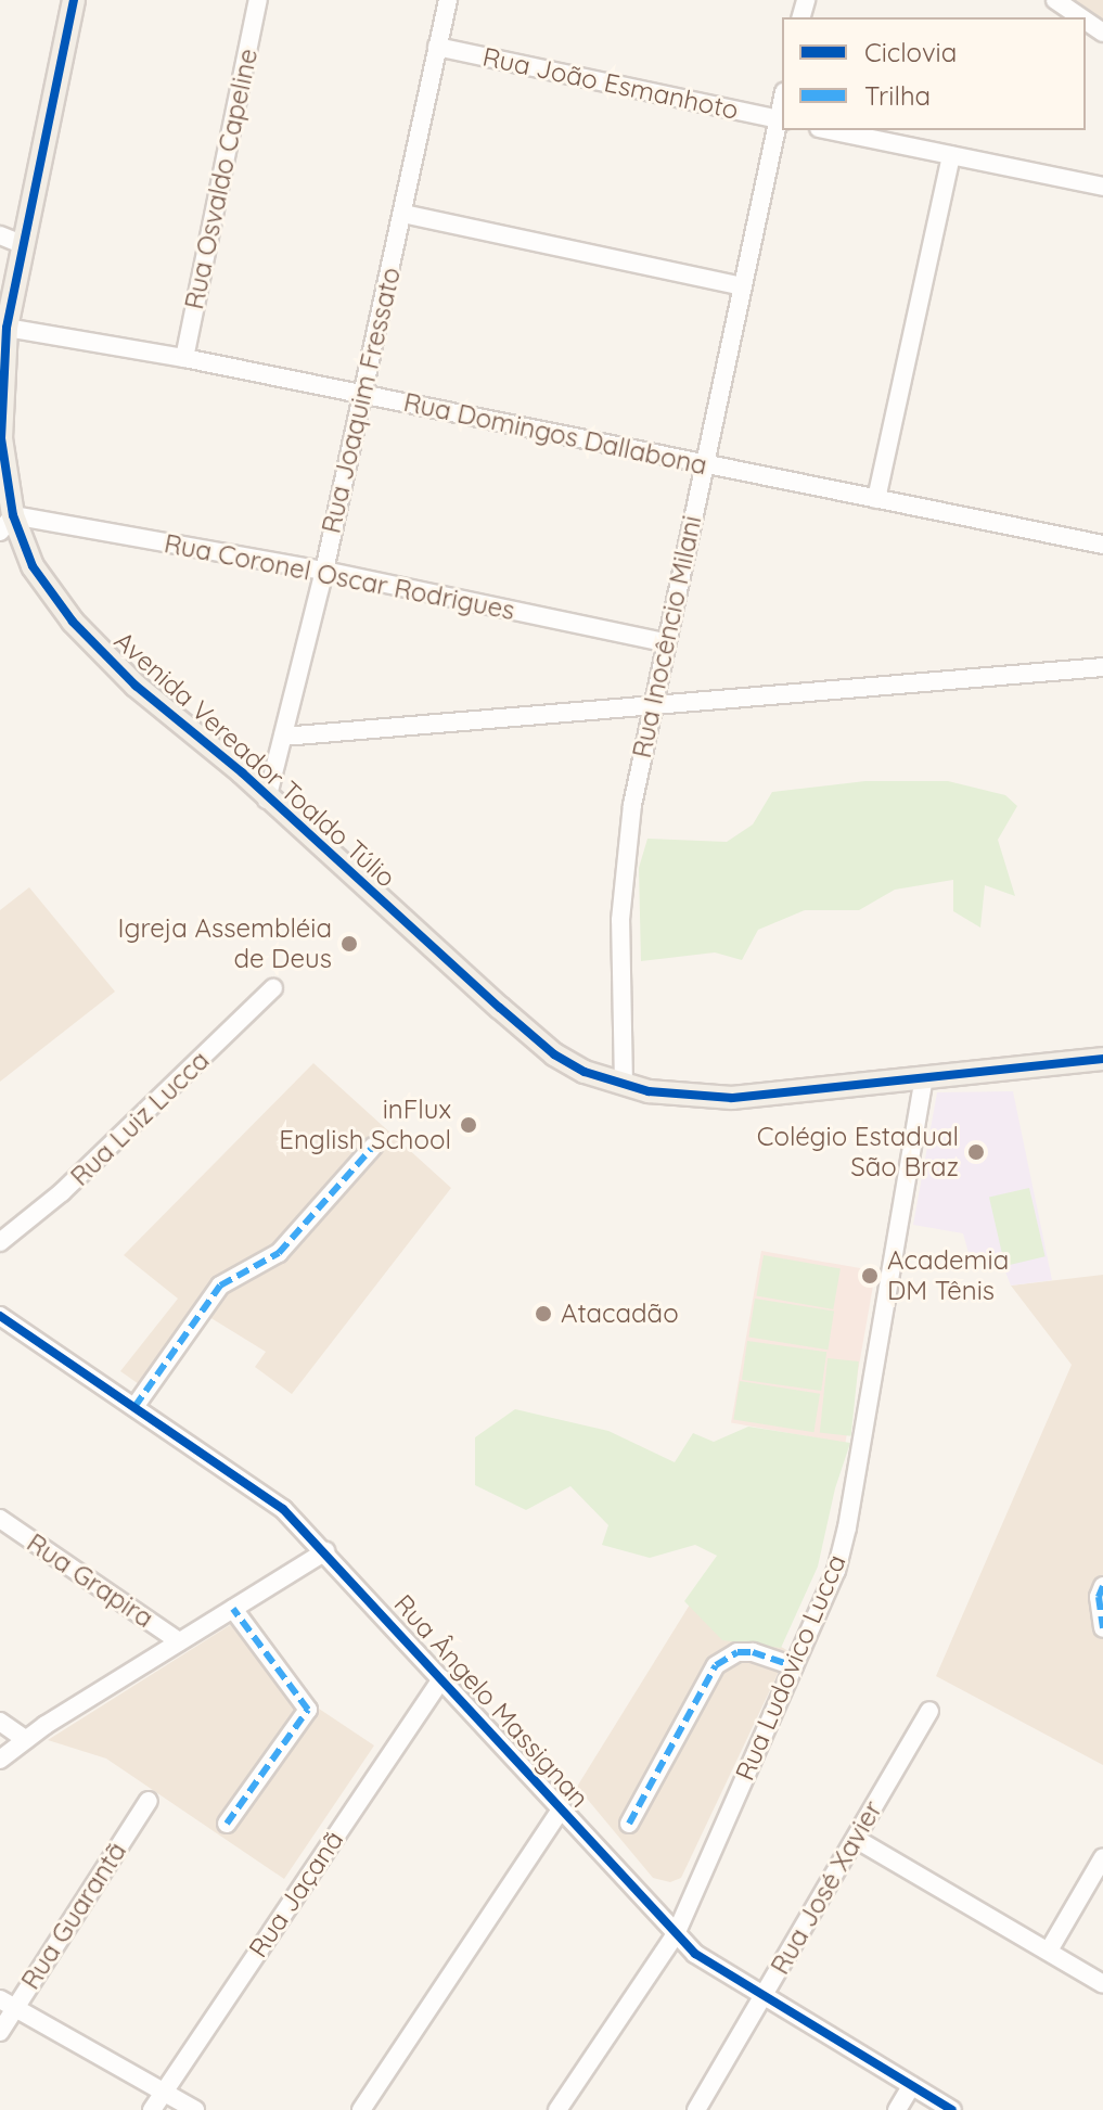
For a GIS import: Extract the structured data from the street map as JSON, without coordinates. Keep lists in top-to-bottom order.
{
  "streets": {
    "main road": ["Avenida Vereador Toaldo Túlio"],
    "street": [
      "Rua João Esmanhoto",
      "Rua Osvaldo Capeline",
      "Rua Joaquim Fressato",
      "Rua Domingos Dallabona",
      "Rua Coronel Oscar Rodrigues",
      "Rua Inocêncio Milani",
      "Rua Luiz Lucca",
      "Rua Grapira",
      "Rua Ludovico Lucca",
      "Rua Ângelo Massignan",
      "Rua José Xavier",
      "Rua Jaçanã",
      "Rua Guarantã"
    ]
  },
  "crossings": [
    ["Rua João Esmanhoto", "Rua Joaquim Fressato"],
    ["Rua João Esmanhoto", "Rua Inocêncio Milani"],
    ["Rua Osvaldo Capeline", "Rua Domingos Dallabona"],
    ["Rua Joaquim Fressato", "Rua Domingos Dallabona"],
    ["Rua Joaquim Fressato", "Rua Coronel Oscar Rodrigues"],
    ["Rua Joaquim Fressato", "Avenida Vereador Toaldo Túlio"],
    ["Rua Domingos Dallabona", "Rua Inocêncio Milani"],
    ["Rua Domingos Dallabona", "Avenida Vereador Toaldo Túlio"],
    ["Rua Coronel Oscar Rodrigues", "Rua Inocêncio Milani"],
    ["Rua Coronel Oscar Rodrigues", "Avenida Vereador Toaldo Túlio"],
    ["Rua Inocêncio Milani", "Avenida Vereador Toaldo Túlio"],
    ["Avenida Vereador Toaldo Túlio", "Rua Ludovico Lucca"],
    ["Rua Ludovico Lucca", "Rua Ângelo Massignan"],
    ["Rua Ângelo Massignan", "Rua José Xavier"],
    ["Rua Ângelo Massignan", "Rua Jaçanã"]
  ],
  "places": [
    "Igreja Assembléia de Deus",
    "inFlux English School",
    "Colégio Estadual São Braz",
    "Academia DM Tênis",
    "Atacadão"
  ],
  "legend": ["Ciclovia", "Trilha"]
}
